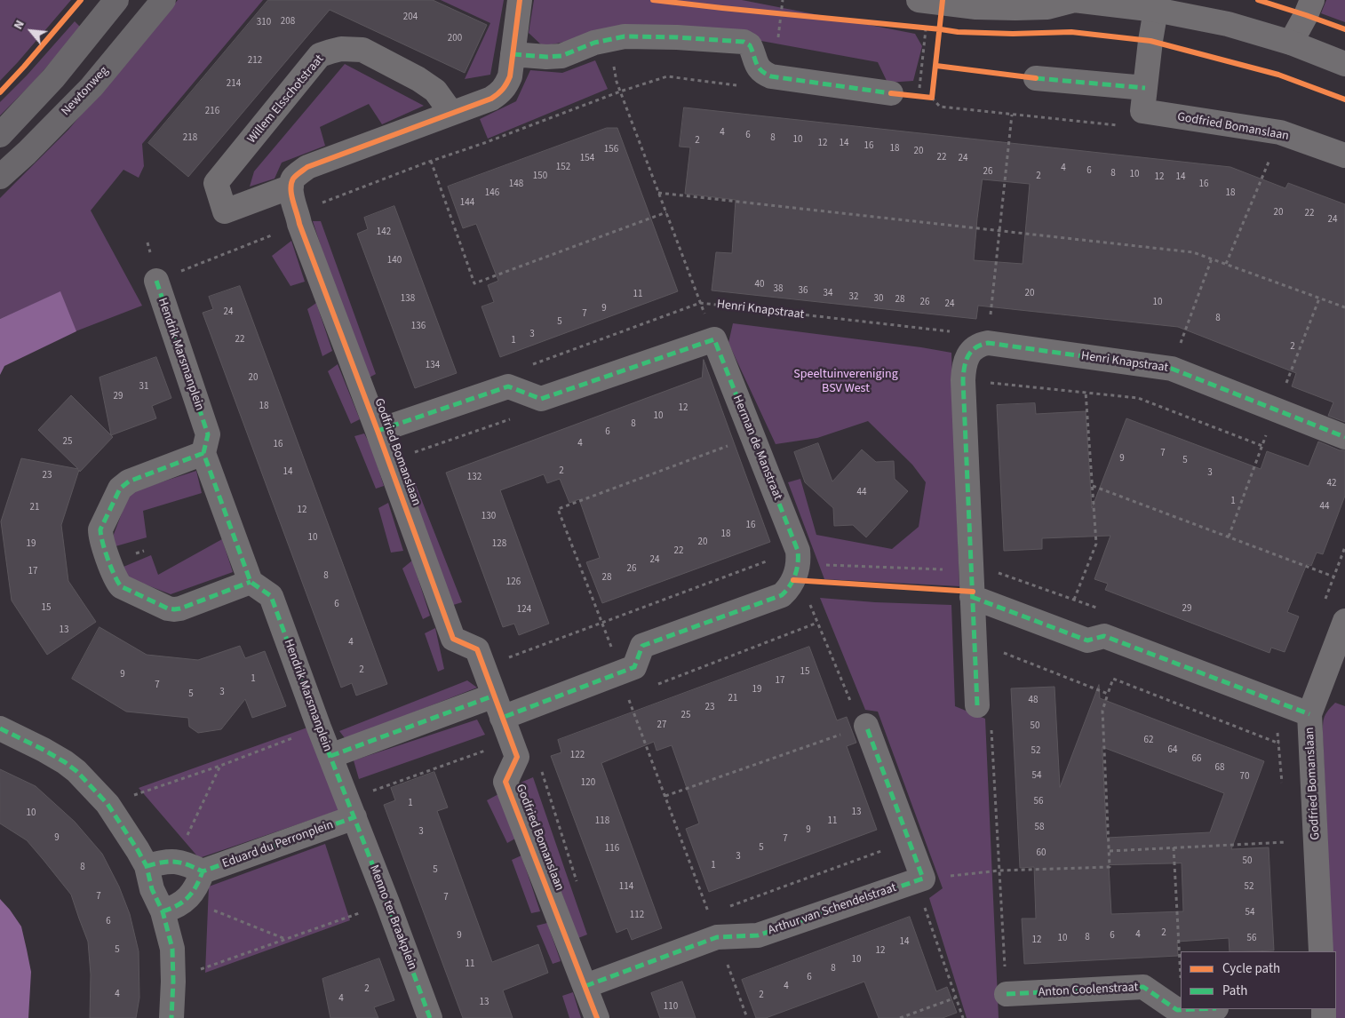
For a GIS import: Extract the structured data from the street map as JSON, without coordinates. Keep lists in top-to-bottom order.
{
  "streets": {
    "main road": ["Newtonweg"],
    "street": [
      "Willem Elsschotstraat",
      "Godfried Bomanslaan",
      "Henri Knapstraat",
      "Hendrik Marsmanplein",
      "Herman de Manstraat",
      "Eduard du Perronplein",
      "Arthur van Schendelstraat",
      "Menno ter Braakplein",
      "Anton Coolenstraat"
    ]
  },
  "crossings": [
    ["Willem Elsschotstraat", "Godfried Bomanslaan"],
    ["Godfried Bomanslaan", "Arthur van Schendelstraat"],
    ["Hendrik Marsmanplein", "Eduard du Perronplein"],
    ["Hendrik Marsmanplein", "Menno ter Braakplein"],
    ["Eduard du Perronplein", "Menno ter Braakplein"]
  ],
  "parks": ["Speeltuinvereniging BSV West"],
  "house_numbers": [
    "204",
    "208",
    "310",
    "200",
    "212",
    "214",
    "216",
    "4",
    "6",
    "218",
    "8",
    "10",
    "2",
    "12",
    "14",
    "16",
    "18",
    "156",
    "20",
    "22",
    "154",
    "24",
    "152",
    "4",
    "6",
    "26",
    "8",
    "10",
    "150",
    "2",
    "12",
    "14",
    "148",
    "16",
    "146",
    "18",
    "144",
    "20",
    "22",
    "24",
    "142",
    "140",
    "40",
    "38",
    "36",
    "34",
    "20",
    "11",
    "32",
    "138",
    "30",
    "28",
    "26",
    "10",
    "24",
    "9",
    "24",
    "7",
    "8",
    "5",
    "136",
    "3",
    "22",
    "1",
    "2",
    "134",
    "20",
    "31",
    "29",
    "18",
    "12",
    "10",
    "8",
    "6",
    "25",
    "4",
    "16",
    "7",
    "9",
    "5",
    "2",
    "14",
    "3",
    "23",
    "132",
    "42",
    "44",
    "1",
    "44",
    "21",
    "12",
    "130",
    "16",
    "18",
    "10",
    "20",
    "19",
    "128",
    "22",
    "24",
    "26",
    "17",
    "8",
    "28",
    "126",
    "6",
    "15",
    "29",
    "124",
    "13",
    "4",
    "2",
    "15",
    "9",
    "1",
    "17",
    "7",
    "19",
    "3",
    "5",
    "21",
    "48",
    "23",
    "25",
    "27",
    "50",
    "62",
    "64",
    "52",
    "122",
    "66",
    "68",
    "54",
    "70",
    "120",
    "56",
    "1",
    "13",
    "10",
    "118",
    "11",
    "58",
    "9",
    "3",
    "9",
    "7",
    "5",
    "116",
    "60",
    "3",
    "50",
    "1",
    "8",
    "5",
    "114",
    "52",
    "7",
    "7",
    "54",
    "112",
    "6",
    "2",
    "4",
    "9",
    "6",
    "8",
    "10",
    "56",
    "12",
    "14",
    "5",
    "12",
    "10",
    "11",
    "8",
    "6",
    "4",
    "2",
    "4",
    "2",
    "4",
    "13",
    "110"
  ],
  "legend": ["Cycle path", "Path"],
  "north": "top left"
}
